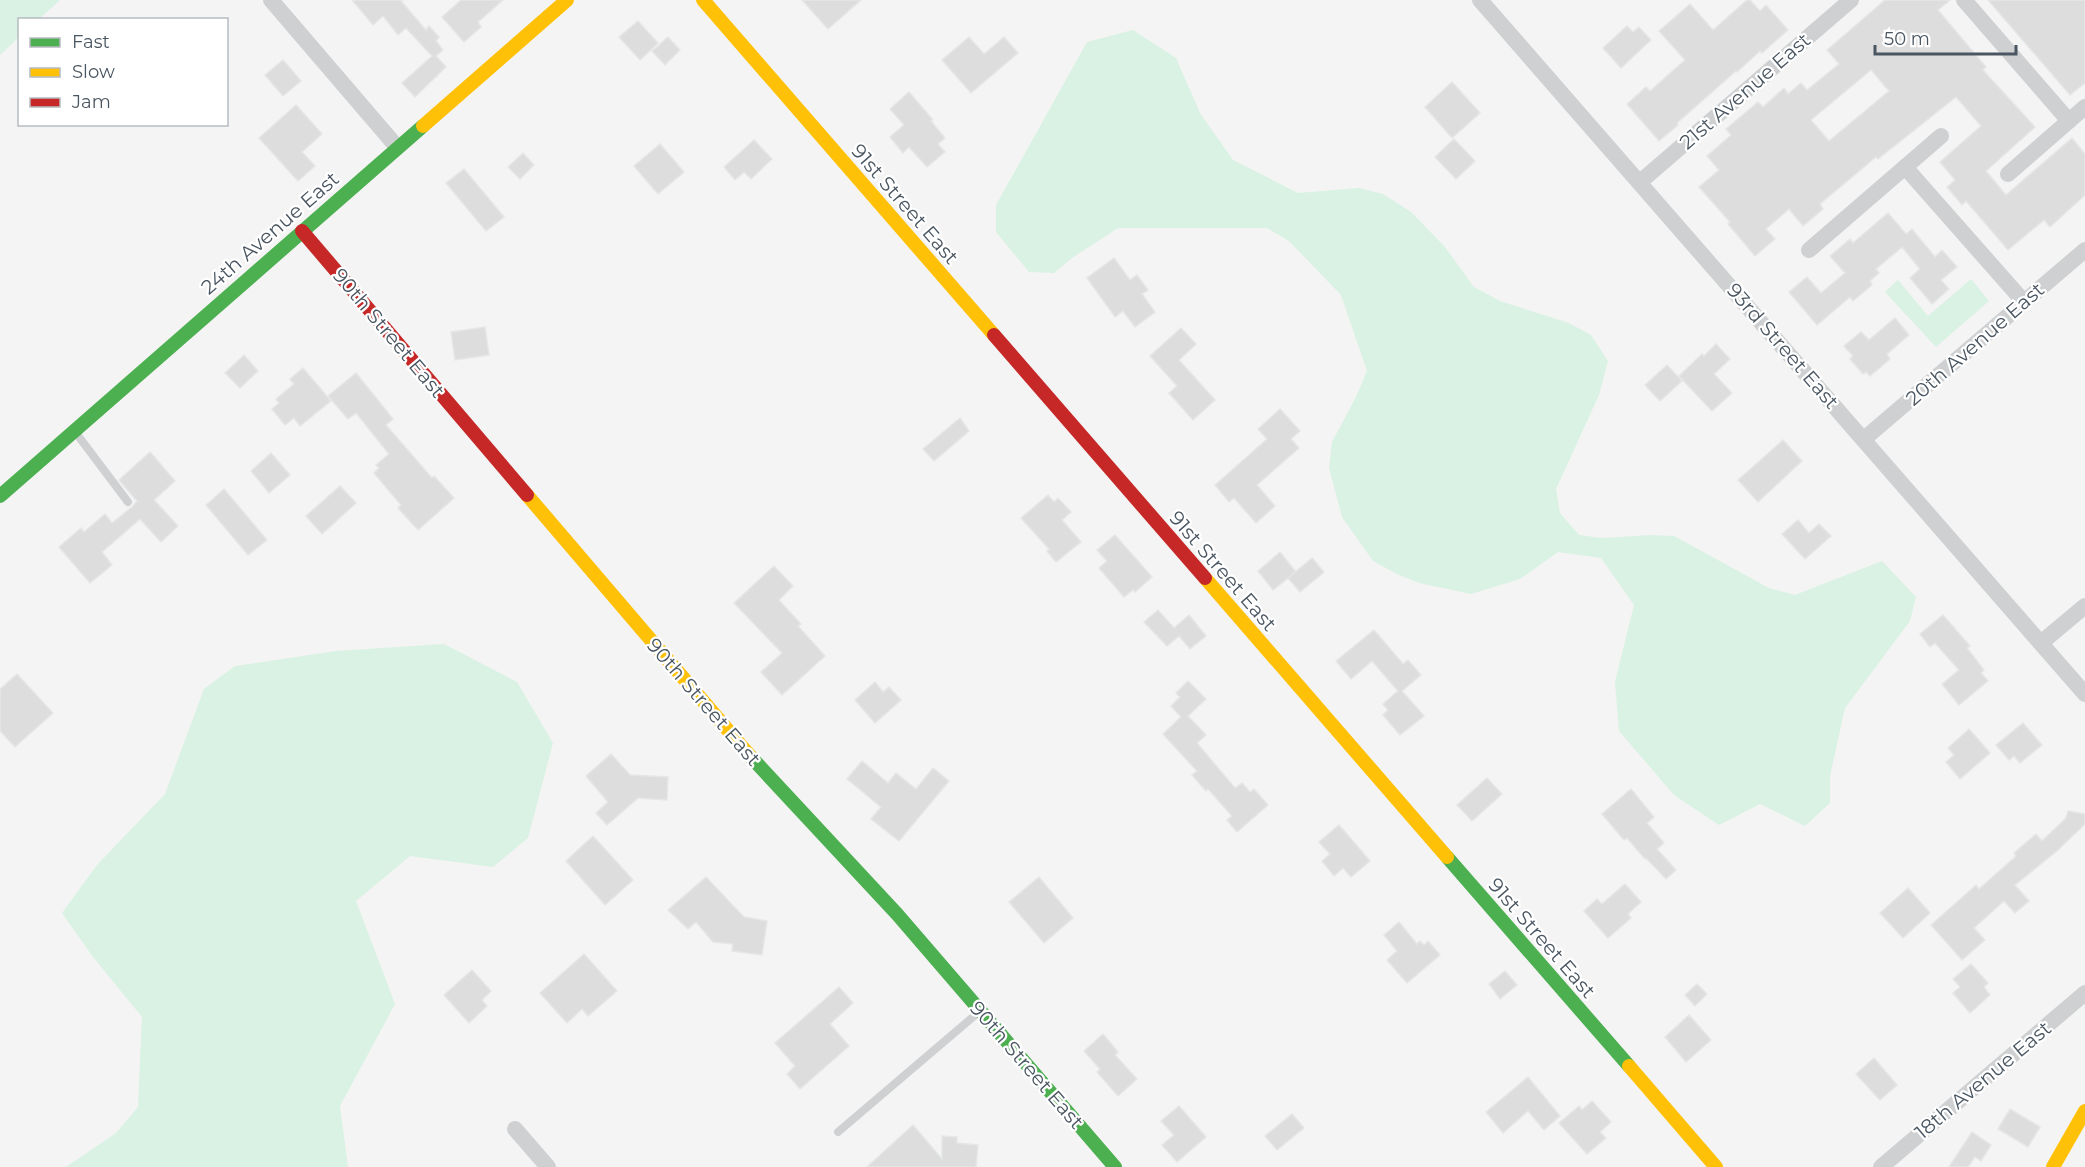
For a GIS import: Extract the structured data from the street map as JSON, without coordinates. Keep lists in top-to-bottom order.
{
  "streets": {
    "street": [
      "21st Avenue East",
      "91st Street East",
      "24th Avenue East",
      "90th Street East",
      "20th Avenue East",
      "93rd Street East",
      "18th Avenue East"
    ]
  },
  "crossings": [
    ["21st Avenue East", "93rd Street East"],
    ["24th Avenue East", "90th Street East"],
    ["20th Avenue East", "93rd Street East"]
  ],
  "legend": ["Fast", "Slow", "Jam"],
  "scale_bar": "50 m"
}
